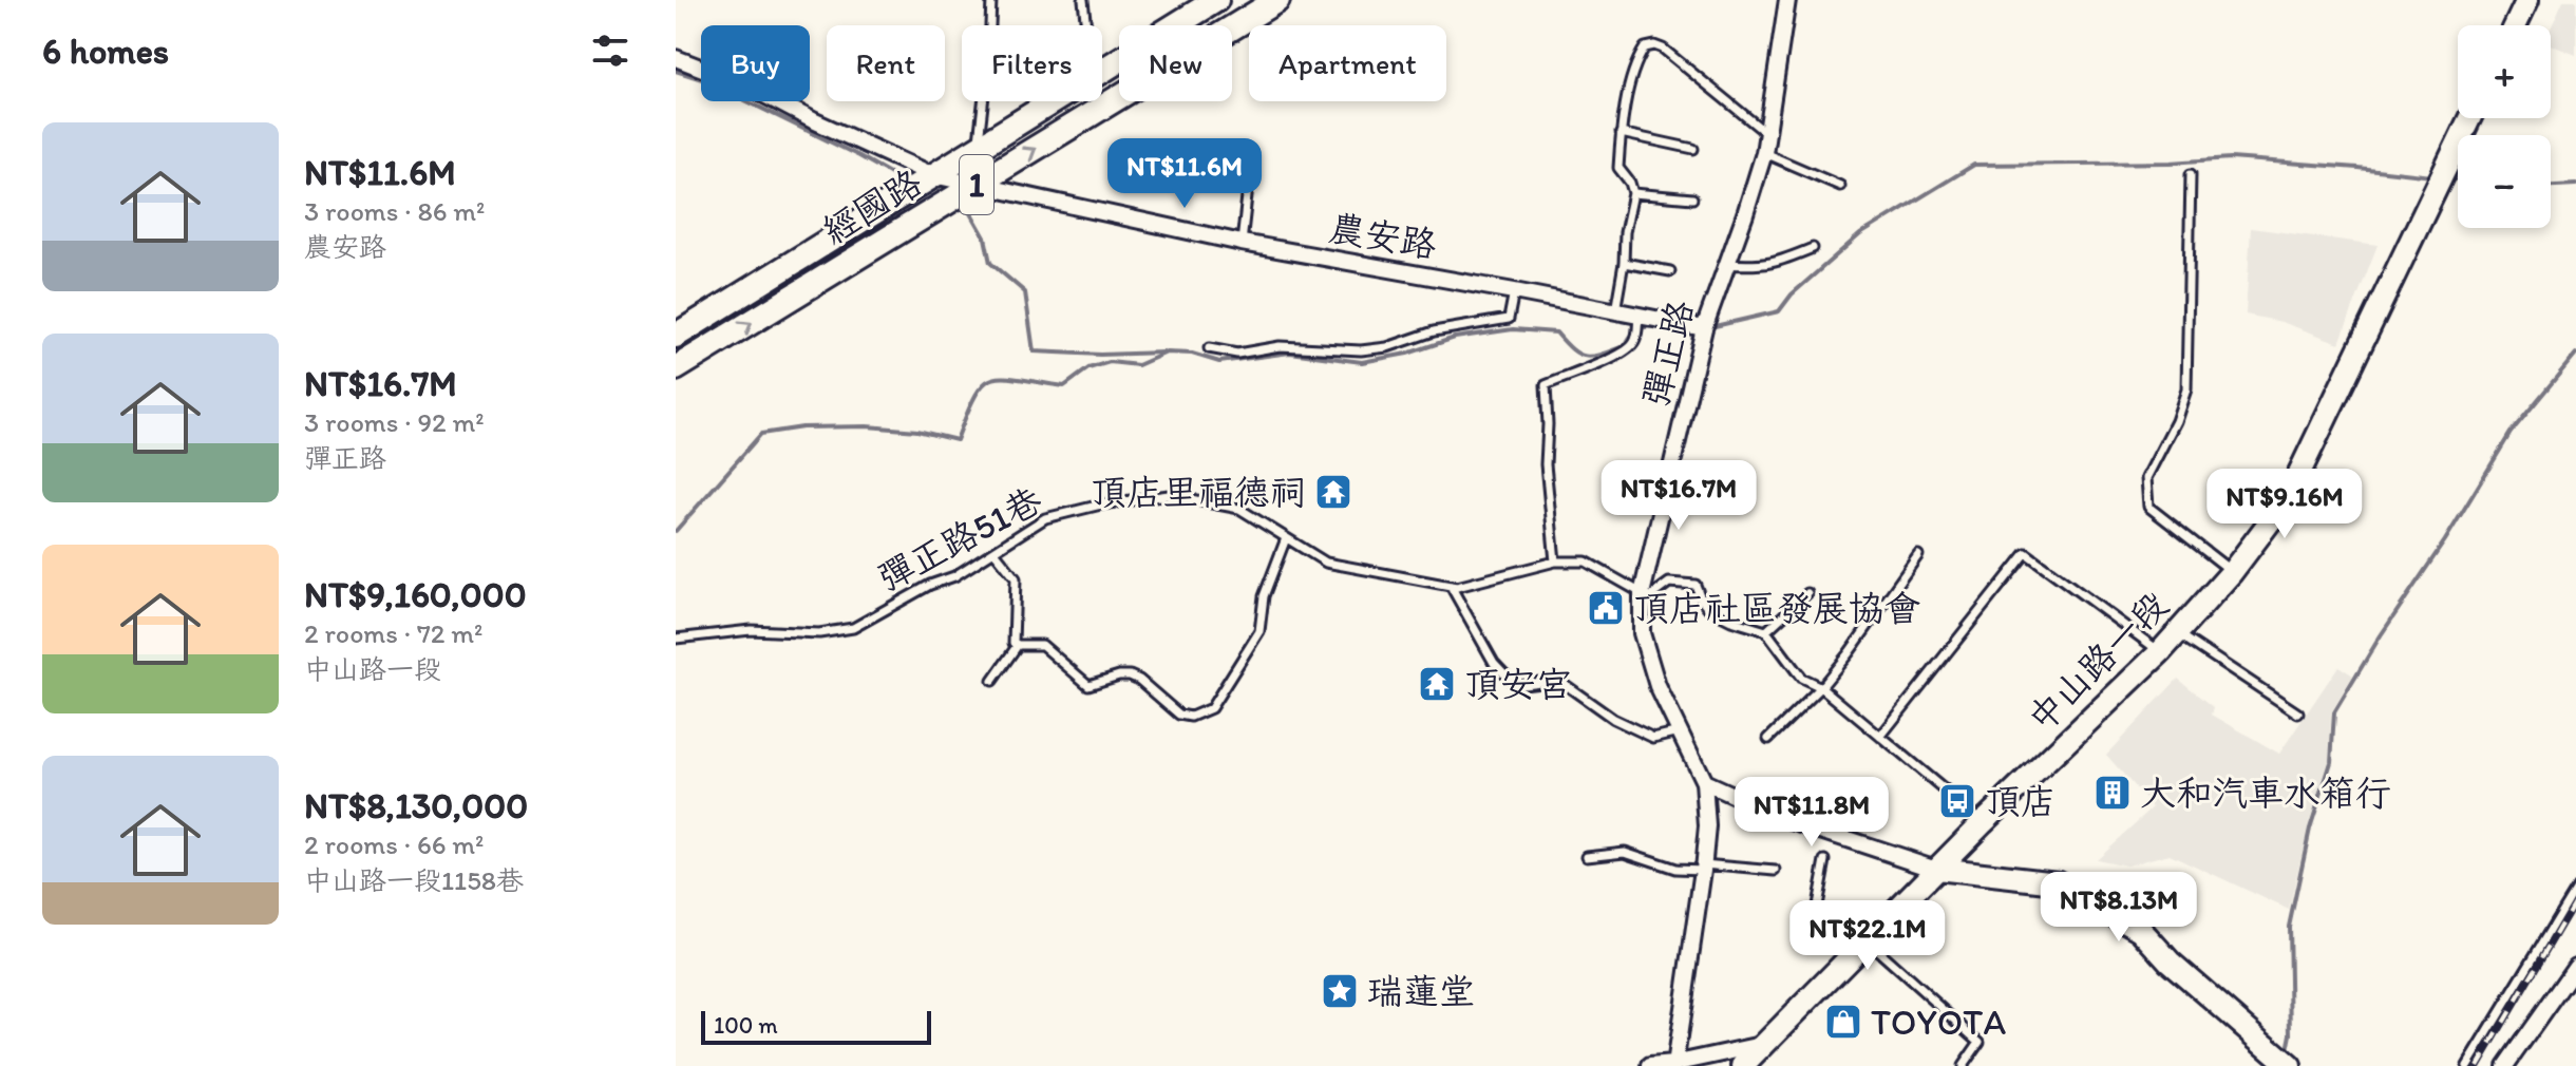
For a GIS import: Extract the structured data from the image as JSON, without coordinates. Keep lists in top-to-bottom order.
{
  "streets": {
    "main road": ["1", "經國路"],
    "street": ["農安路", "彈正路", "中山路一段"],
    "lane": ["彈正路51巷"]
  },
  "crossings": [
    ["經國路", "農安路"],
    ["農安路", "彈正路"],
    ["彈正路", "彈正路51巷"]
  ],
  "places": {
    "temple": ["頂店里福德祠", "頂安宮"],
    "public building": ["頂店社區發展協會"],
    "building": ["大和汽車水箱行"],
    "bus stop": ["頂店"],
    "place": ["瑞蓮堂"],
    "shop": ["TOYOTA"]
  },
  "scale_bar": "100 m",
  "page": {
    "heading": "6 homes",
    "map_buttons": ["+", "−"],
    "chip": [
      "Buy",
      "Rent",
      "Filters",
      "New",
      "Apartment"
    ],
    "list": [
      {
        "name": "NT$11.6M",
        "note": "3 rooms · 86 m² · 農安路"
      },
      {
        "name": "NT$16.7M",
        "note": "3 rooms · 92 m² · 彈正路"
      },
      {
        "name": "NT$9,160,000",
        "note": "2 rooms · 72 m² · 中山路一段"
      },
      {
        "name": "NT$8,130,000",
        "note": "2 rooms · 66 m² · 中山路一段1158巷"
      }
    ],
    "price": [
      "NT$11.6M",
      "NT$16.7M",
      "NT$9.16M",
      "NT$11.8M",
      "NT$8.13M",
      "NT$22.1M"
    ],
    "scale": "100 m"
  }
}
